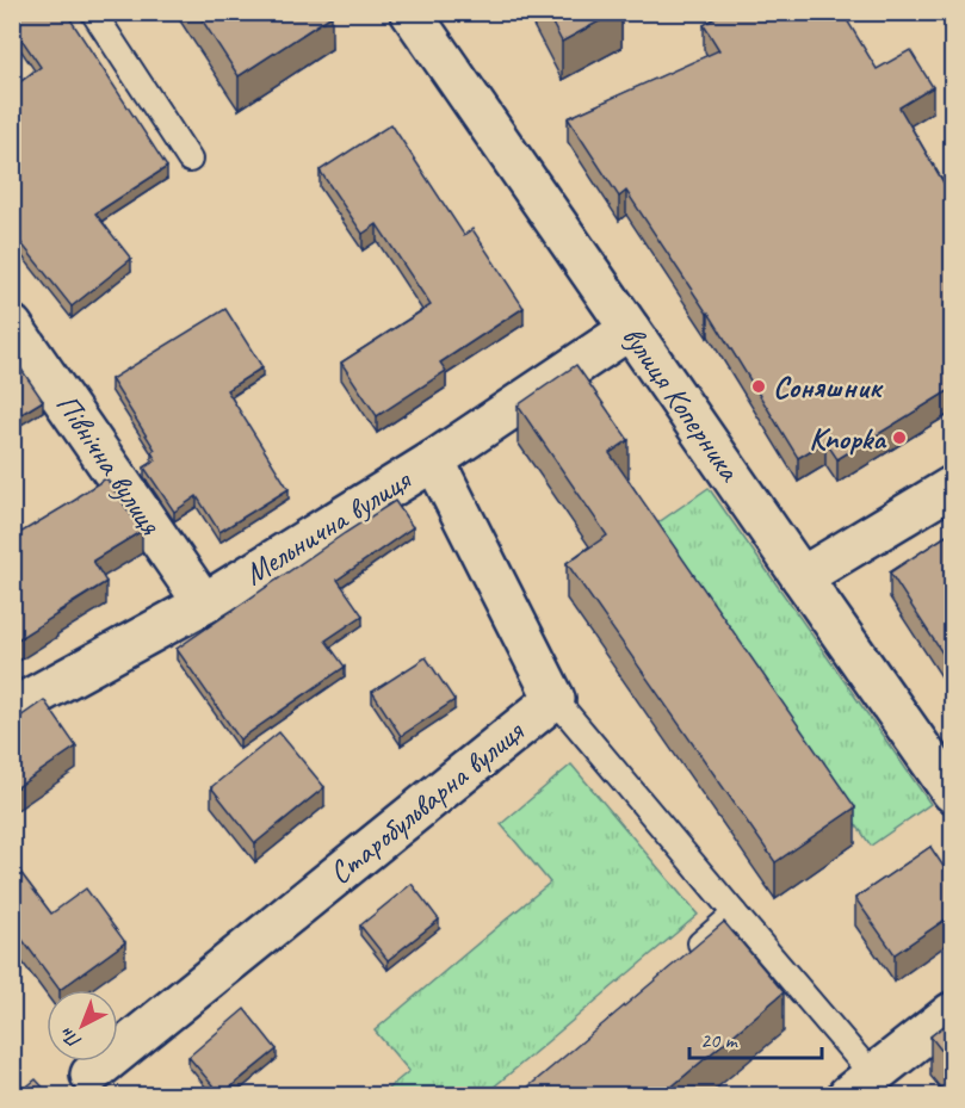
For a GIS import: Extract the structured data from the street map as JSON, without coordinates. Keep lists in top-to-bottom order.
{
  "streets": {
    "street": [
      "вулиця Коперника",
      "Північна вулиця",
      "Мельнична вулиця",
      "Старобульварна вулиця"
    ]
  },
  "crossings": [
    ["вулиця Коперника", "Мельнична вулиця"],
    ["Північна вулиця", "Мельнична вулиця"],
    ["Мельнична вулиця", "Старобульварна вулиця"]
  ],
  "places": ["Соняшник", "Knopka"],
  "scale_bar": "20 m",
  "north": "bottom left"
}
